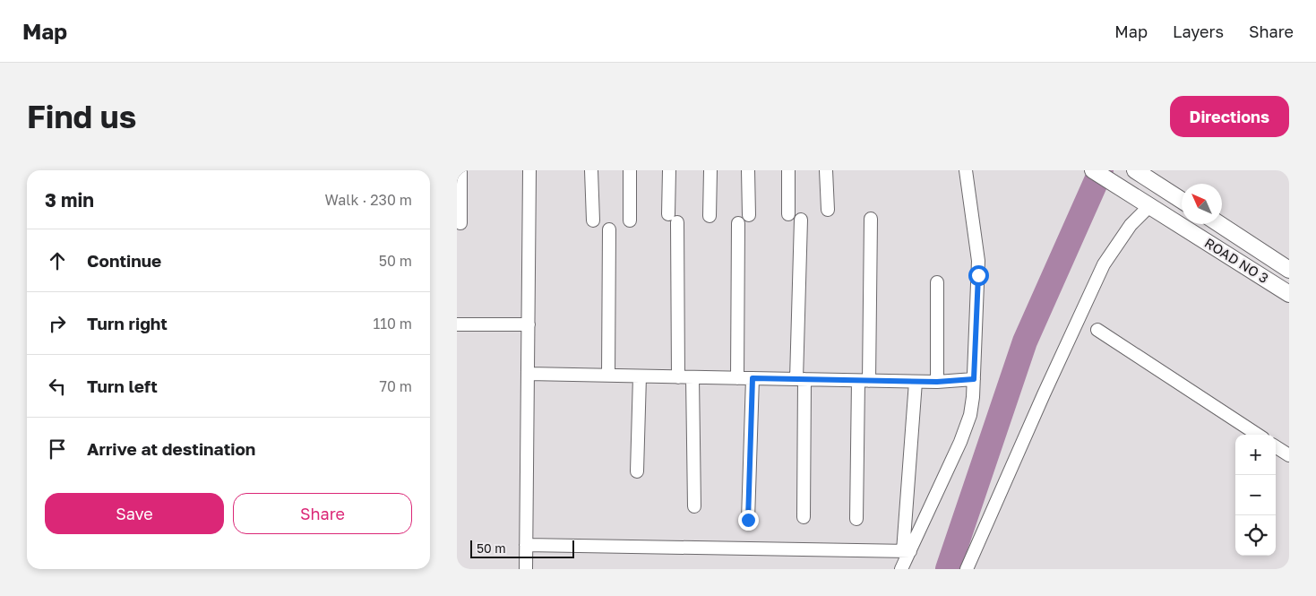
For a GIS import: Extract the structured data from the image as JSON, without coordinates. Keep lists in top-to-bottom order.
{
  "streets": {
    "street": ["ROAD NO 3"]
  },
  "scale_bar": "50 m",
  "north": "top left",
  "page": {
    "header": "Map",
    "nav": ["Map", "Layers", "Share"],
    "buttons": [
      "Directions",
      ["Save", "Share"]
    ],
    "title": "Find us",
    "heading": ["3 min", "Walk · 230 m"],
    "list": [
      ["Continue", "50 m"],
      ["Turn right", "110 m"],
      ["Turn left", "70 m"],
      "Arrive at destination"
    ],
    "map_buttons": ["+", "−"],
    "scale": "50 m"
  }
}
